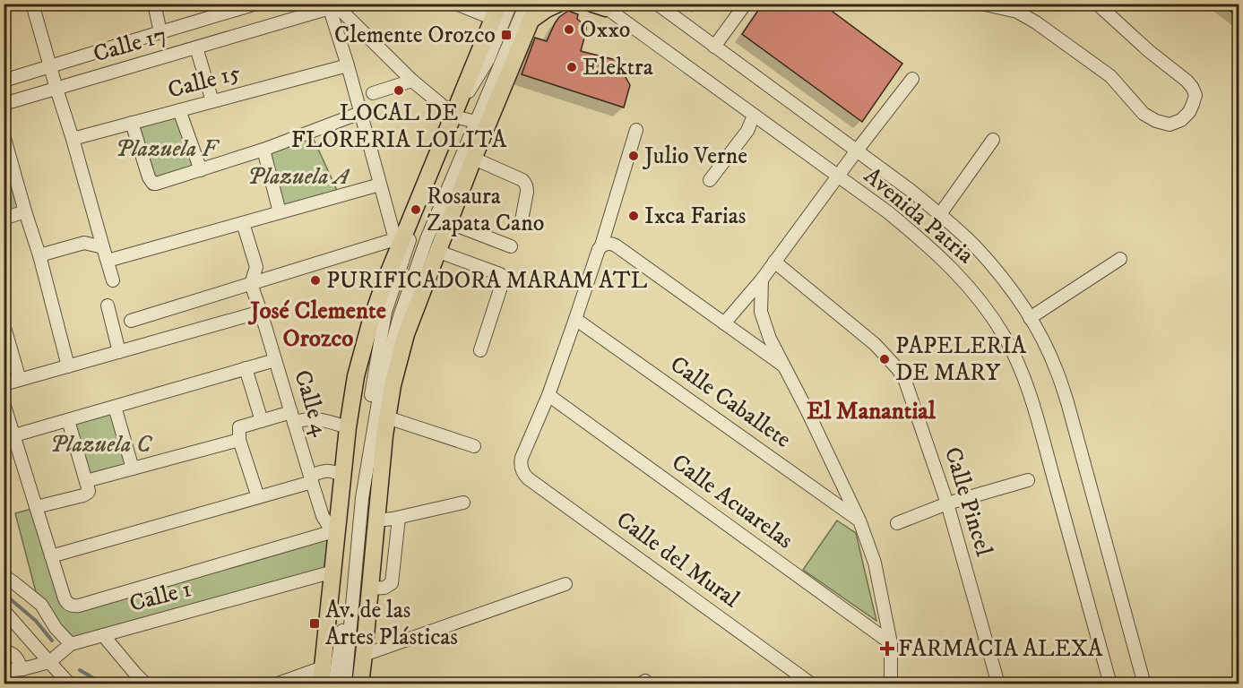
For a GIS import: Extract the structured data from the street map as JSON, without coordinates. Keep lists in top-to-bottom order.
{
  "streets": {
    "street": [
      "Calle 17",
      "Calle 15",
      "Avenida Patria",
      "Calle Caballete",
      "Calle 4",
      "Calle Acuarelas",
      "Calle Pincel",
      "Calle del Mural",
      "Calle 1"
    ]
  },
  "crossings": [
    ["Calle 4", "Calle 1"],
    ["Calle Acuarelas", "Calle del Mural"]
  ],
  "districts": ["José Clemente Orozco", "El Manantial"],
  "parks": ["Plazuela F", "Plazuela A", "Plazuela C"],
  "places": {
    "other": [
      "Oxxo",
      "Elektra",
      "LOCAL DE FLORERIA LOLITA",
      "Julio Verne",
      "Rosaura Zapata Cano",
      "Ixca Farias",
      "PURIFICADORA MARAM ATL",
      "PAPELERIA DE MARY"
    ],
    "transit": ["Clemente Orozco", "Av. de las Artes Plásticas"],
    "health": ["FARMACIA ALEXA"]
  }
}
